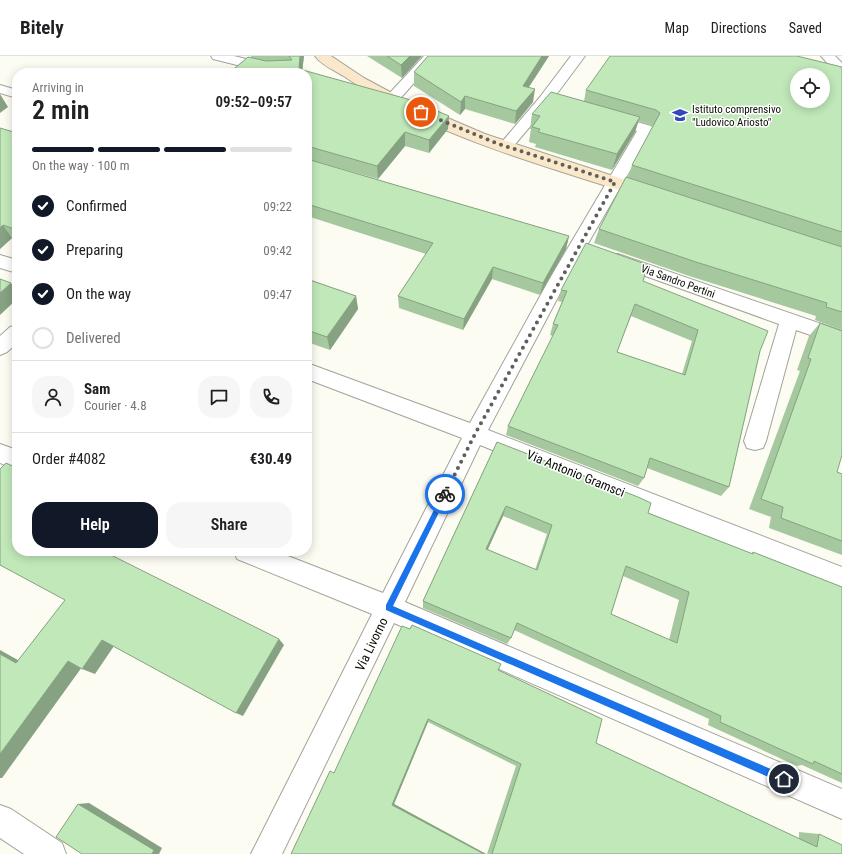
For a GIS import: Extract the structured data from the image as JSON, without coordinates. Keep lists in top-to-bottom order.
{
  "streets": {
    "street": ["Via Sandro Pertini", "Via Antonio Gramsci", "Via Livorno"]
  },
  "crossings": [
    ["Via Sandro Pertini", "Via Livorno"],
    ["Via Antonio Gramsci", "Via Livorno"]
  ],
  "places": {
    "school or university": ["Istituto comprensivo \"Ludovico Ariosto\""]
  },
  "page": {
    "header": "Bitely",
    "nav": ["Map", "Directions", "Saved"],
    "heading": ["2 min", "Arriving in", "09:52–09:57"],
    "panel": [
      "Sam",
      "Courier · 4.8",
      "Order #4082",
      "€30.49"
    ],
    "bar": "On the way · 100 m",
    "list": [
      ["Confirmed", "09:22"],
      ["Preparing", "09:42"],
      ["On the way", "09:47"],
      "Delivered"
    ],
    "buttons": ["Help", "Share"]
  }
}
